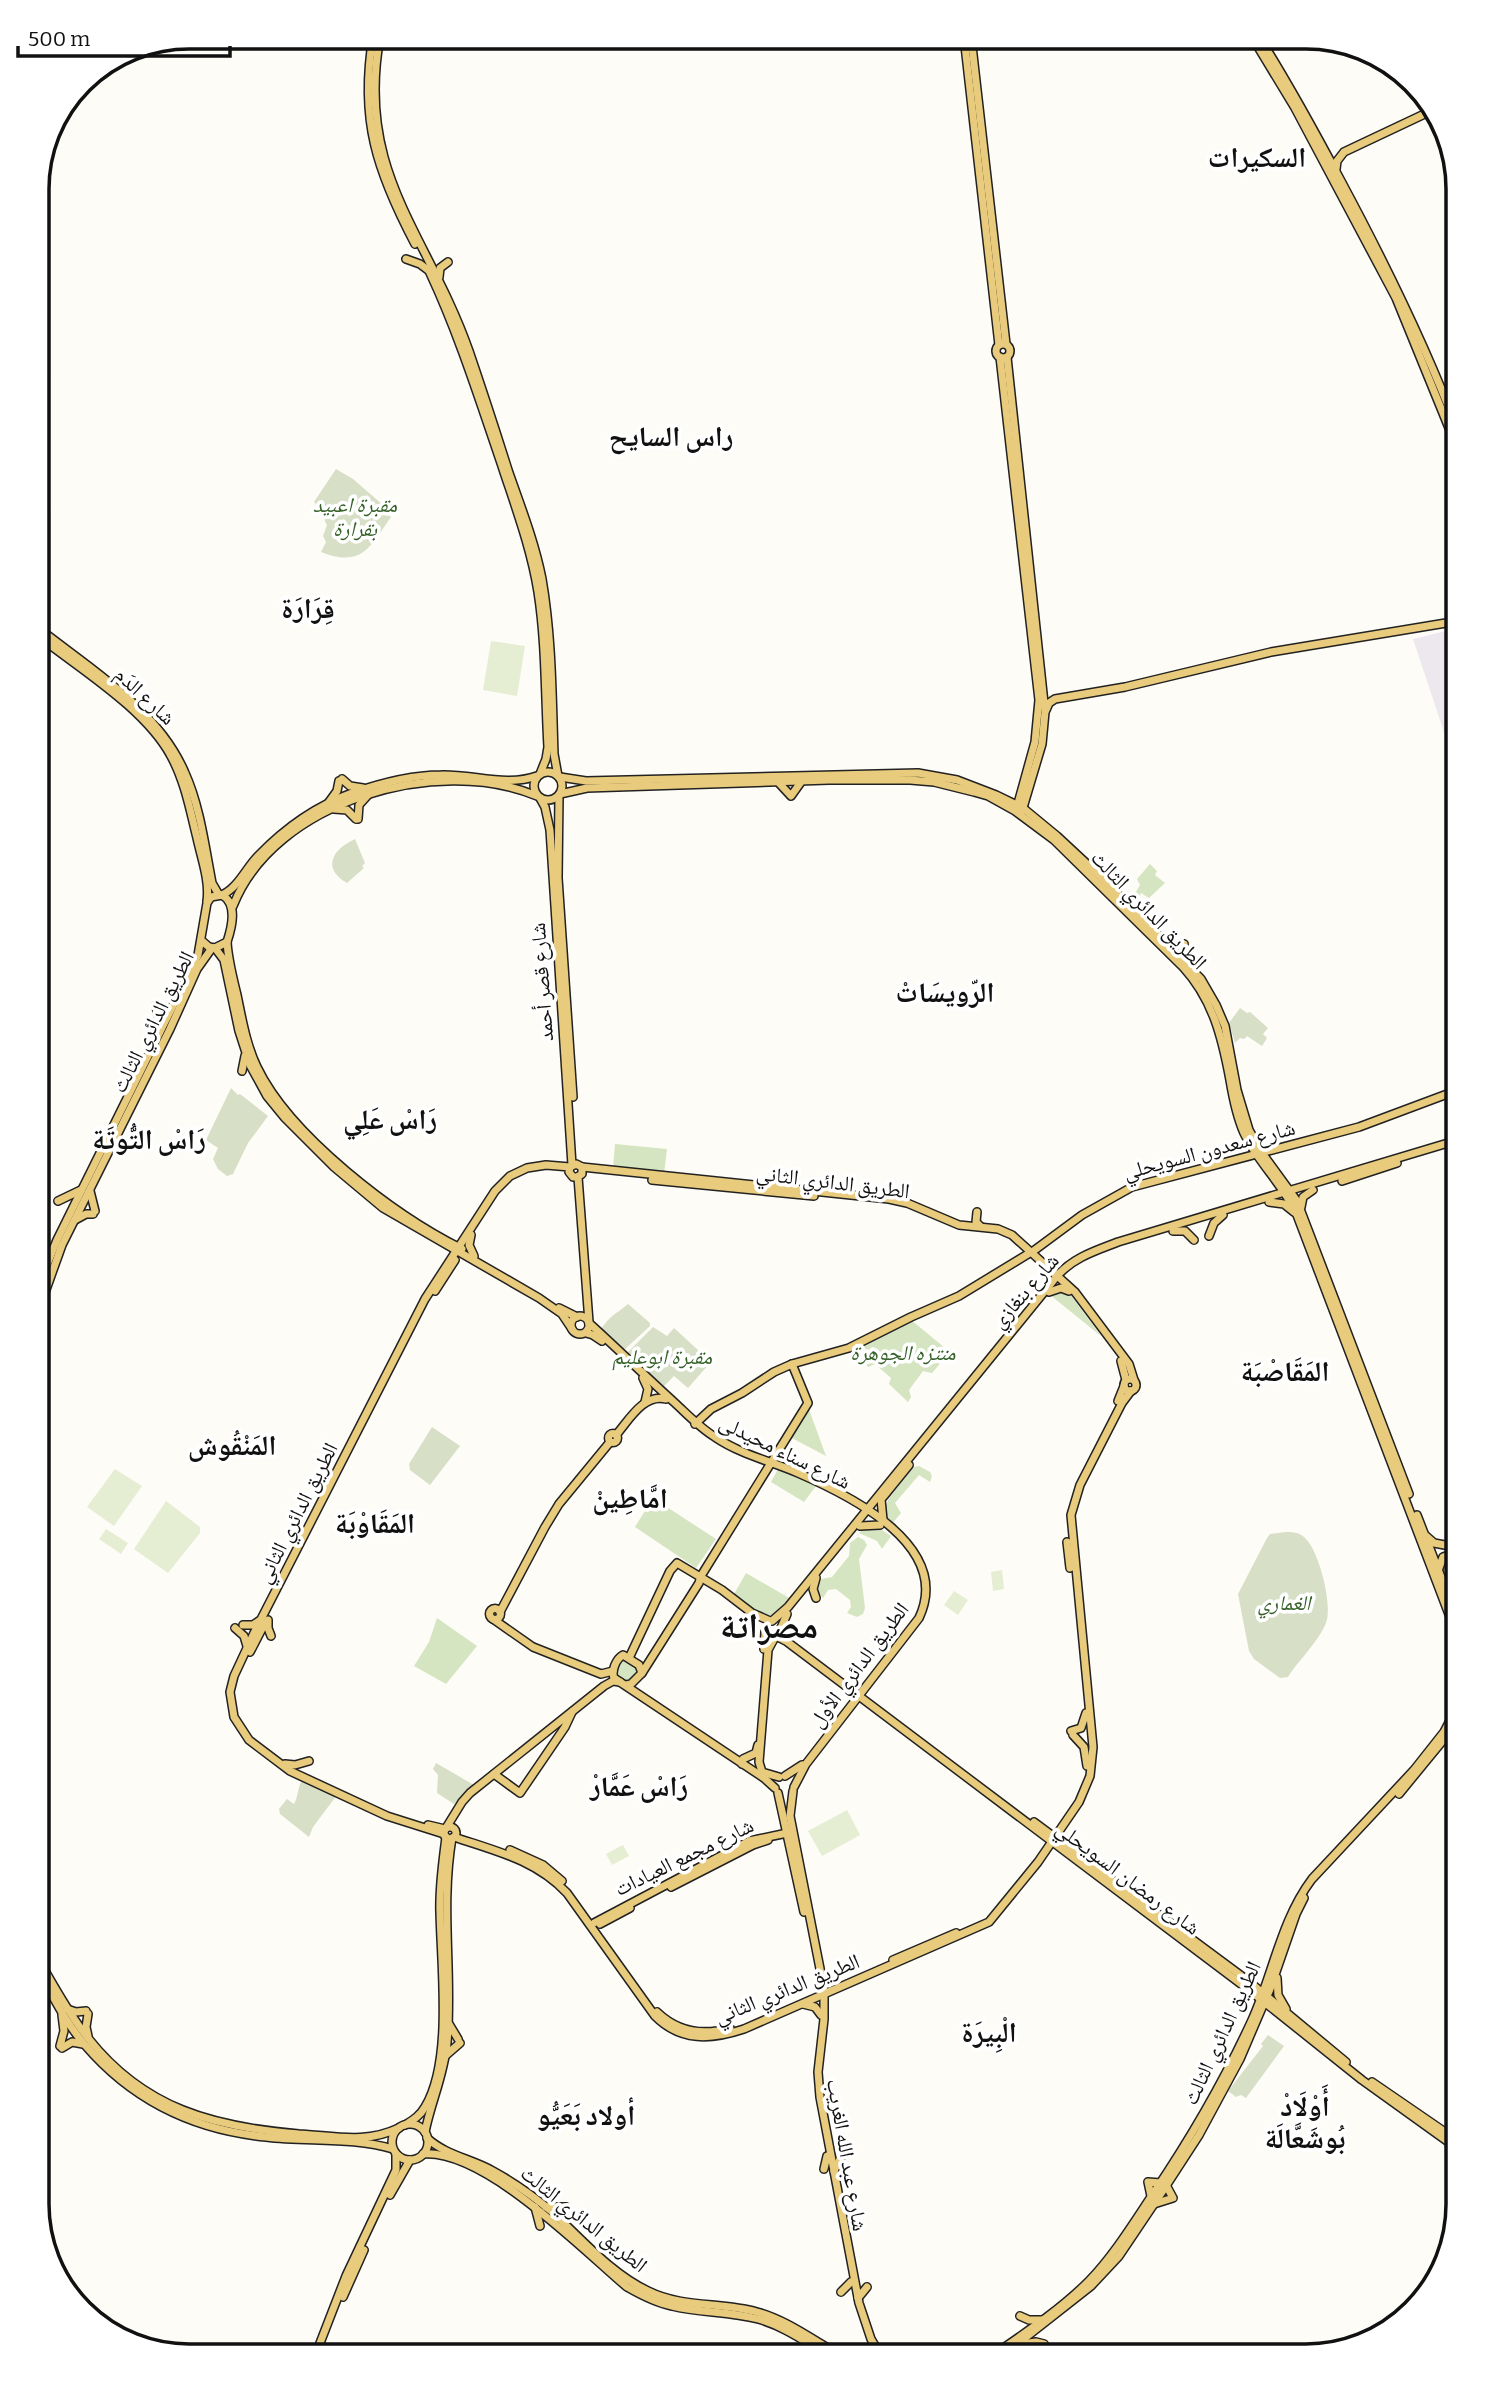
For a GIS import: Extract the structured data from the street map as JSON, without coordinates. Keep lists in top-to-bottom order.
{
  "streets": {
    "main road": [
      "شارع الدَم",
      "الطريق الدائري الثالث",
      "شارع قصر أحمد",
      "شارع سعدون السويحلي",
      "الطريق الدائري الثاني",
      "شارع بنغازي",
      "شارع سناء محيدلى",
      "الطريق الدائري الأول",
      "شارع مجمع العيادات",
      "شارع رمضان السويحلي",
      "شارع عبد الله الغريب"
    ]
  },
  "crossings": [
    ["شارع الدَم", "الطريق الدائري الثالث"],
    ["الطريق الدائري الثالث", "شارع قصر أحمد"],
    ["الطريق الدائري الثالث", "شارع سعدون السويحلي"],
    ["الطريق الدائري الثالث", "شارع بنغازي"],
    ["الطريق الدائري الثالث", "شارع رمضان السويحلي"],
    ["شارع قصر أحمد", "الطريق الدائري الثاني"],
    ["شارع قصر أحمد", "شارع سناء محيدلى"],
    ["شارع سعدون السويحلي", "الطريق الدائري الثاني"],
    ["الطريق الدائري الثاني", "شارع بنغازي"],
    ["الطريق الدائري الثاني", "شارع مجمع العيادات"],
    ["الطريق الدائري الثاني", "شارع رمضان السويحلي"],
    ["الطريق الدائري الثاني", "شارع عبد الله الغريب"],
    ["شارع بنغازي", "الطريق الدائري الأول"],
    ["شارع بنغازي", "شارع رمضان السويحلي"],
    ["شارع بنغازي", "شارع عبد الله الغريب"],
    ["شارع سناء محيدلى", "الطريق الدائري الأول"],
    ["الطريق الدائري الأول", "شارع رمضان السويحلي"],
    ["الطريق الدائري الأول", "شارع عبد الله الغريب"],
    ["شارع مجمع العيادات", "شارع عبد الله الغريب"]
  ],
  "districts": [
    "السكيرات",
    "راس السايح",
    "قِرَارَة",
    "الرّويسَاتْ",
    "رَاسْ عَلِي",
    "رَاسْ التُّوتَة",
    "المَقَاصْبَة",
    "المَنْقُوش",
    "امَّاطِينْ",
    "المَقَاوْبَة",
    "مصراتة",
    "رَاسْ عَمَّارْ",
    "الْبِيرَة",
    "أَوْلَادْ بُوشَعَّالَة",
    "أولاد بَعَيُّو"
  ],
  "parks": [
    "مقبرة اعبيد بقرارة",
    "منتزه الجوهرة",
    "مقبرة ابوعليم",
    "الغماري"
  ],
  "scale_bar": "500 m"
}
